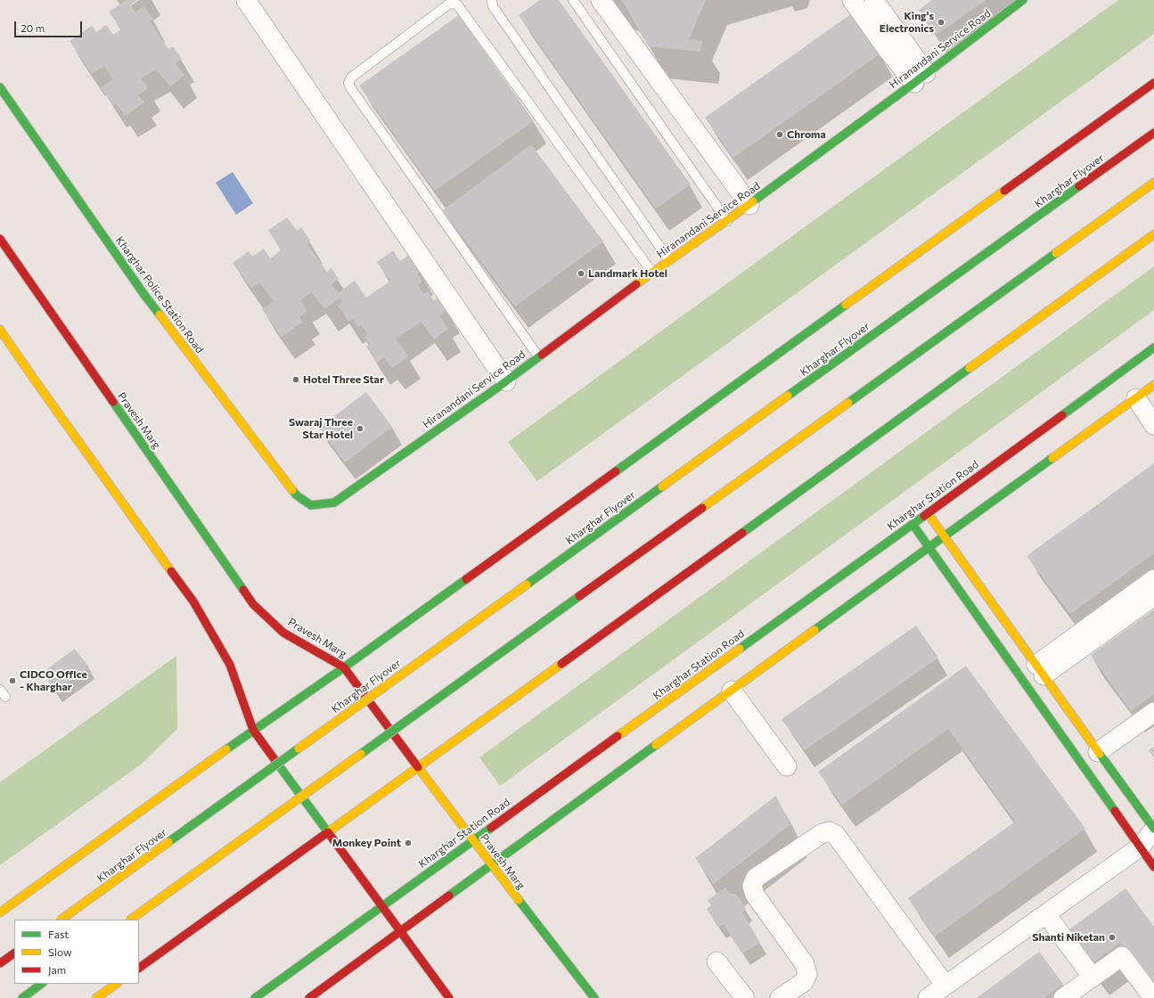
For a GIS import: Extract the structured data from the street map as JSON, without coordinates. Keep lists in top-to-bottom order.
{
  "streets": {
    "main road": [
      "Hiranandani Service Road",
      "Kharghar Flyover",
      "Kharghar Police Station Road",
      "Pravesh Marg",
      "Kharghar Station Road"
    ]
  },
  "crossings": [
    ["Hiranandani Service Road", "Kharghar Police Station Road"],
    ["Pravesh Marg", "Kharghar Station Road"]
  ],
  "places": [
    "King's Electronics",
    "Chroma",
    "Landmark Hotel",
    "Hotel Three Star",
    "Swaraj Three Star Hotel",
    "CIDCO Office - Kharghar",
    "Monkey Point",
    "Shanti Niketan"
  ],
  "legend": ["Fast", "Slow", "Jam"],
  "scale_bar": "20 m"
}
